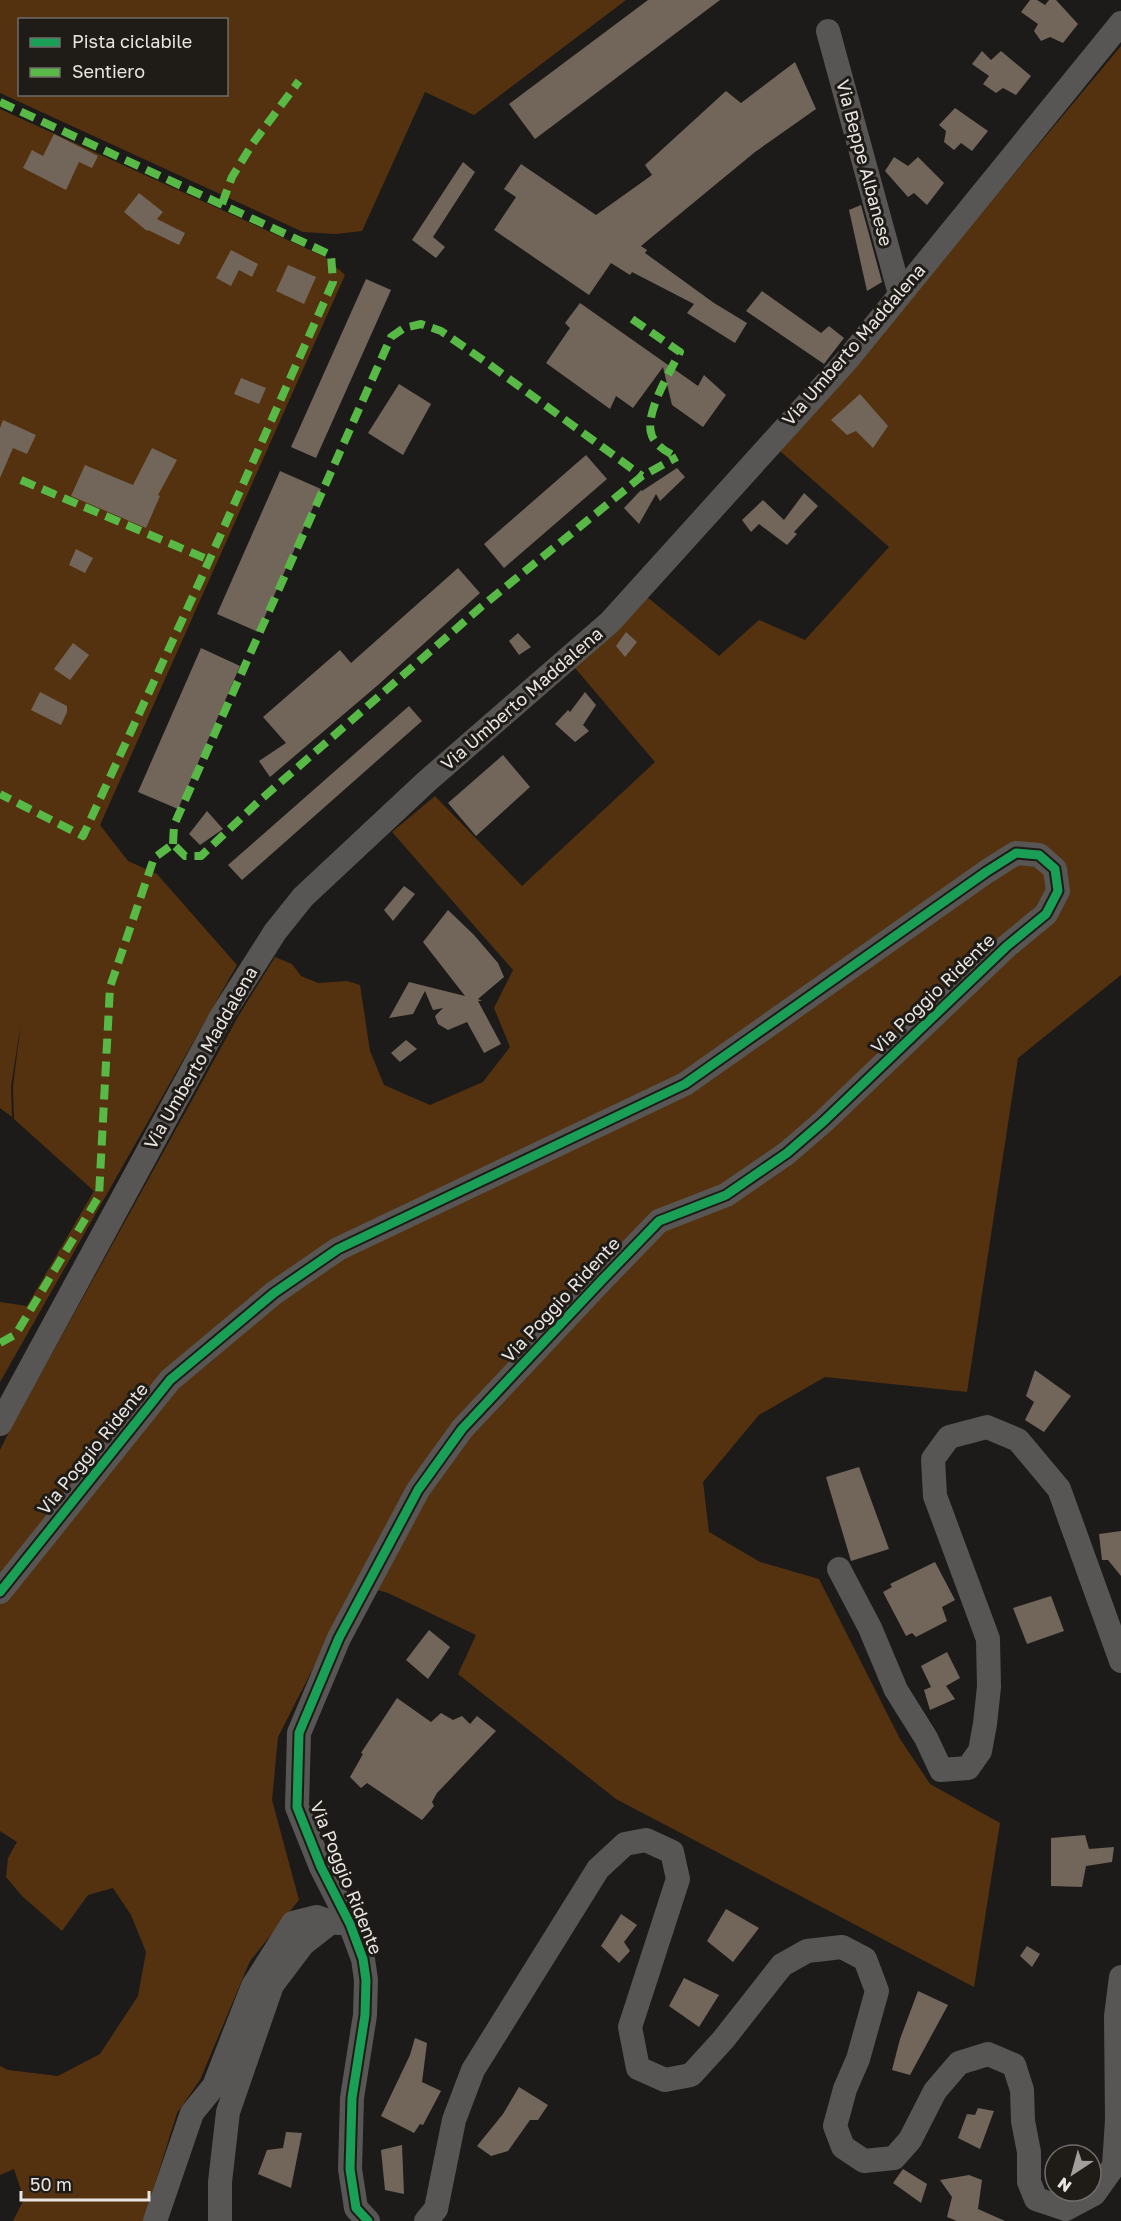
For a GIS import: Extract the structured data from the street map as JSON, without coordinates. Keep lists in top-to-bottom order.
{
  "streets": {
    "street": ["Via Beppe Albanese", "Via Umberto Maddalena", "Via Poggio Ridente"]
  },
  "crossings": [
    ["Via Beppe Albanese", "Via Umberto Maddalena"]
  ],
  "legend": ["Pista ciclabile", "Sentiero"],
  "scale_bar": "50 m",
  "north": "bottom left"
}
